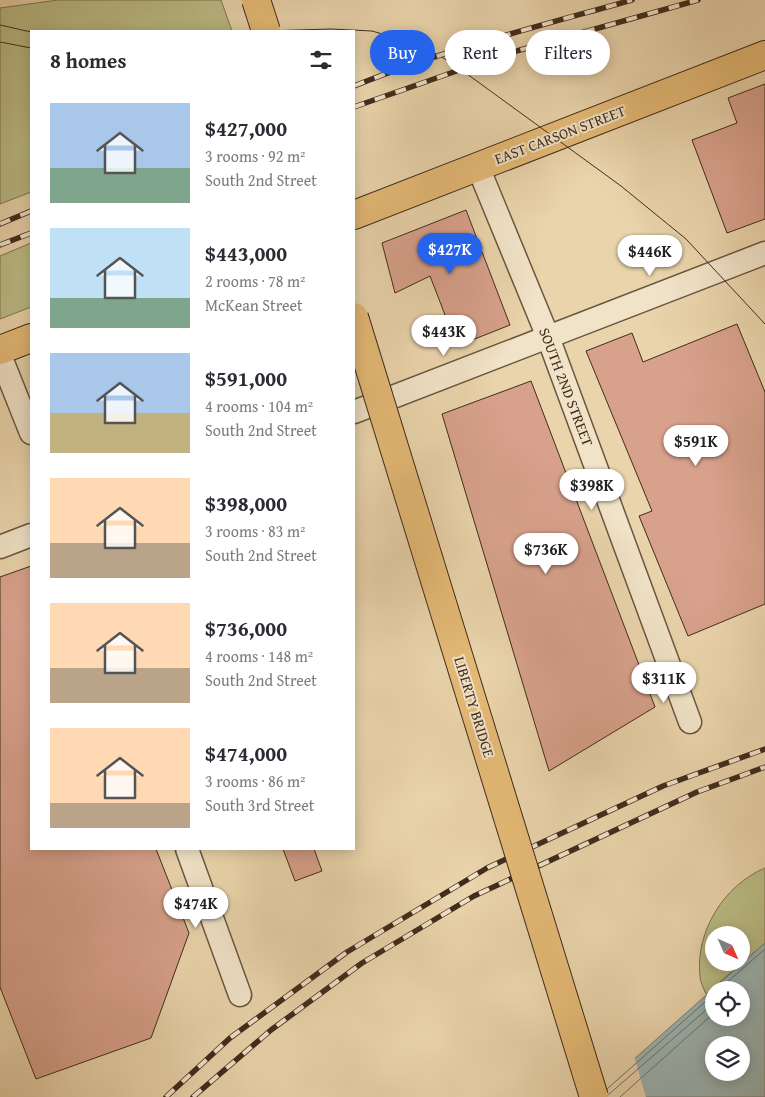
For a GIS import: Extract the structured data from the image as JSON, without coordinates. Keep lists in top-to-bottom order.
{
  "streets": {
    "main road": ["EAST CARSON STREET", "LIBERTY BRIDGE"],
    "street": ["SOUTH 2ND STREET"]
  },
  "crossings": [
    ["EAST CARSON STREET", "SOUTH 2ND STREET"]
  ],
  "north": "bottom right",
  "page": {
    "chip": ["Buy", "Rent", "Filters"],
    "heading": "8 homes",
    "list": [
      {
        "name": "$427,000",
        "note": "3 rooms · 92 m² · South 2nd Street"
      },
      {
        "name": "$443,000",
        "note": "2 rooms · 78 m² · McKean Street"
      },
      {
        "name": "$591,000",
        "note": "4 rooms · 104 m² · South 2nd Street"
      },
      {
        "name": "$398,000",
        "note": "3 rooms · 83 m² · South 2nd Street"
      },
      {
        "name": "$736,000",
        "note": "4 rooms · 148 m² · South 2nd Street"
      },
      {
        "name": "$474,000",
        "note": "3 rooms · 86 m² · South 3rd Street"
      }
    ],
    "price": [
      "$427K",
      "$446K",
      "$443K",
      "$591K",
      "$398K",
      "$736K",
      "$311K",
      "$474K"
    ]
  }
}
